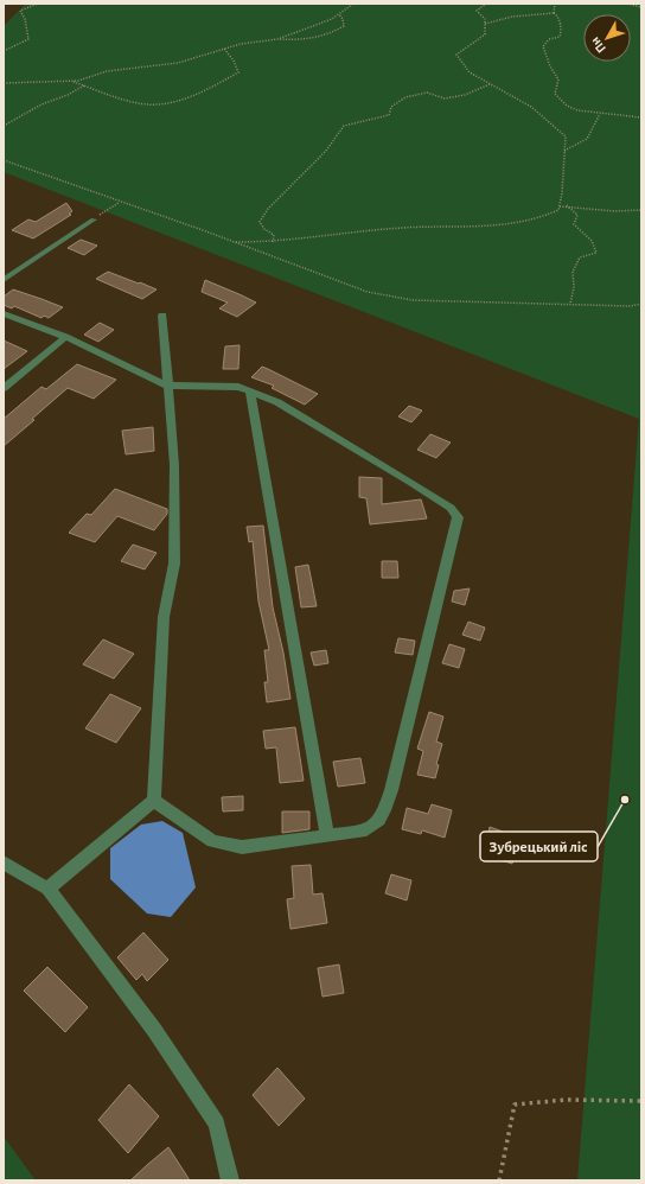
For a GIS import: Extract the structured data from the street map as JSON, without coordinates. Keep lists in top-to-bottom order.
{
  "places": ["Зубрецький ліс"],
  "north": "bottom left"
}
